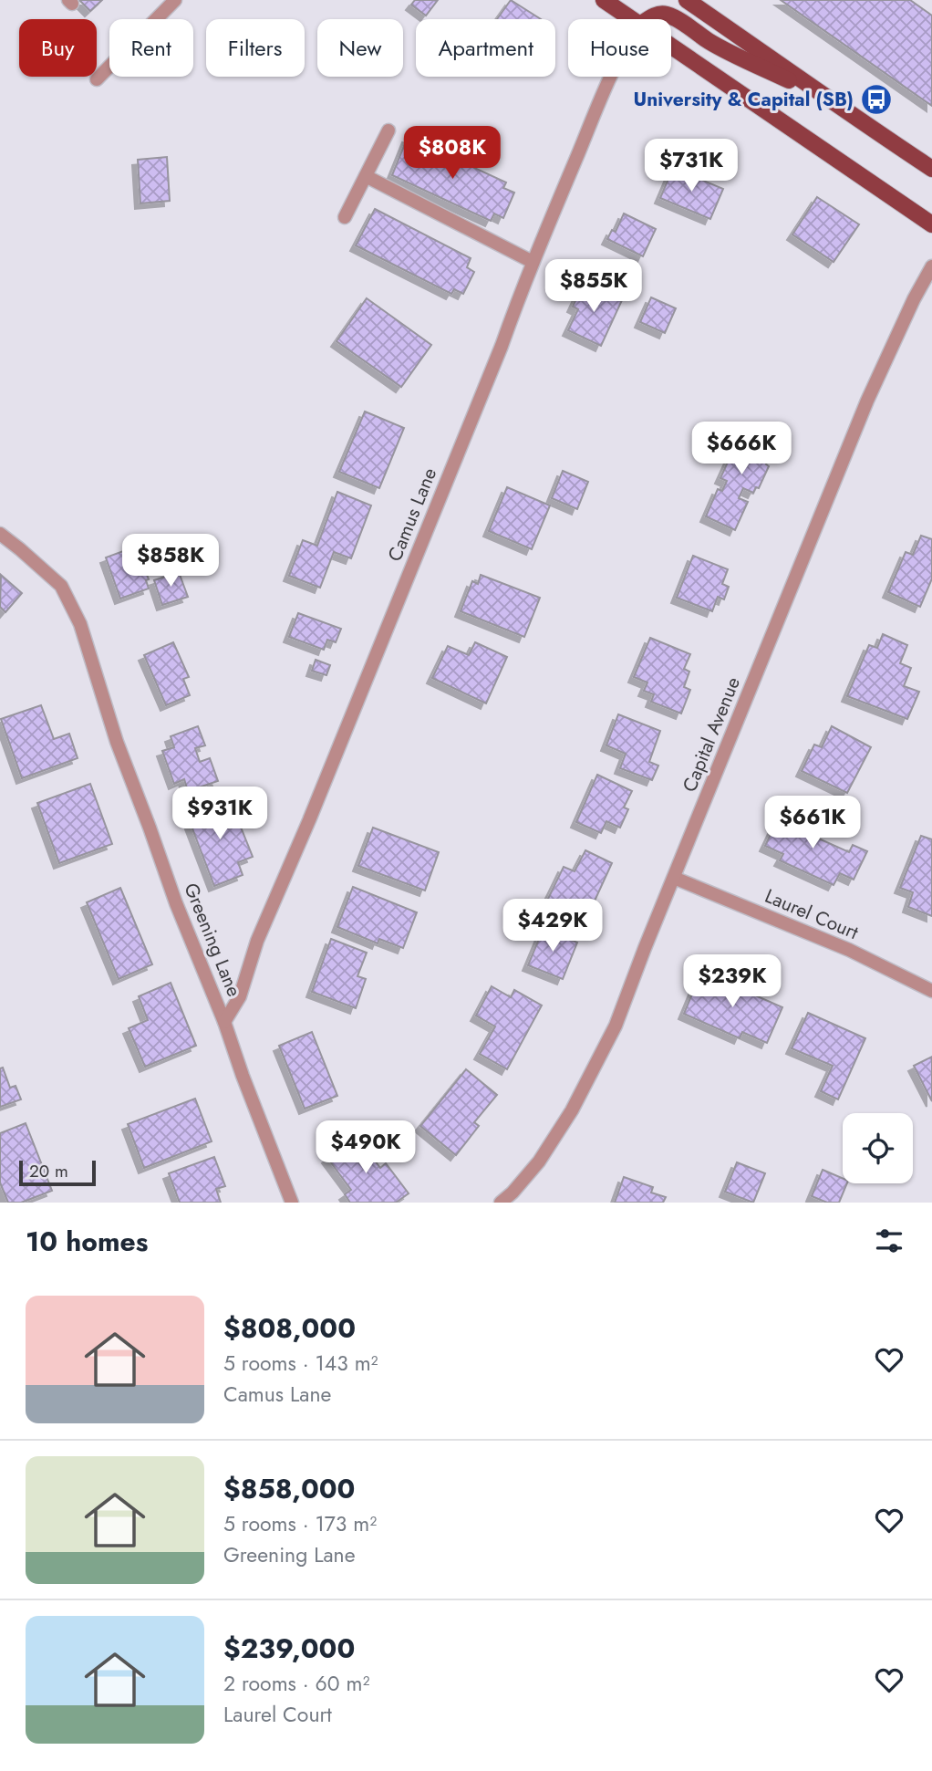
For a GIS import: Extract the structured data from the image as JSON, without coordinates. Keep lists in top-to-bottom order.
{
  "streets": {
    "street": [
      "Camus Lane",
      "Capital Avenue",
      "Laurel Court",
      "Greening Lane"
    ]
  },
  "crossings": [
    ["Camus Lane", "Greening Lane"],
    ["Capital Avenue", "Laurel Court"]
  ],
  "places": {
    "bus stop": ["University & Capital (SB)"]
  },
  "scale_bar": "20 m",
  "page": {
    "chip": [
      "Buy",
      "Rent",
      "Filters",
      "New",
      "Apartment",
      "House"
    ],
    "price": [
      "$808K",
      "$731K",
      "$855K",
      "$666K",
      "$858K",
      "$931K",
      "$661K",
      "$429K",
      "$239K",
      "$490K"
    ],
    "scale": "20 m",
    "heading": "10 homes",
    "list": [
      {
        "name": "$808,000",
        "note": "5 rooms · 143 m² · Camus Lane"
      },
      {
        "name": "$858,000",
        "note": "5 rooms · 173 m² · Greening Lane"
      },
      {
        "name": "$239,000",
        "note": "2 rooms · 60 m² · Laurel Court"
      }
    ]
  }
}
